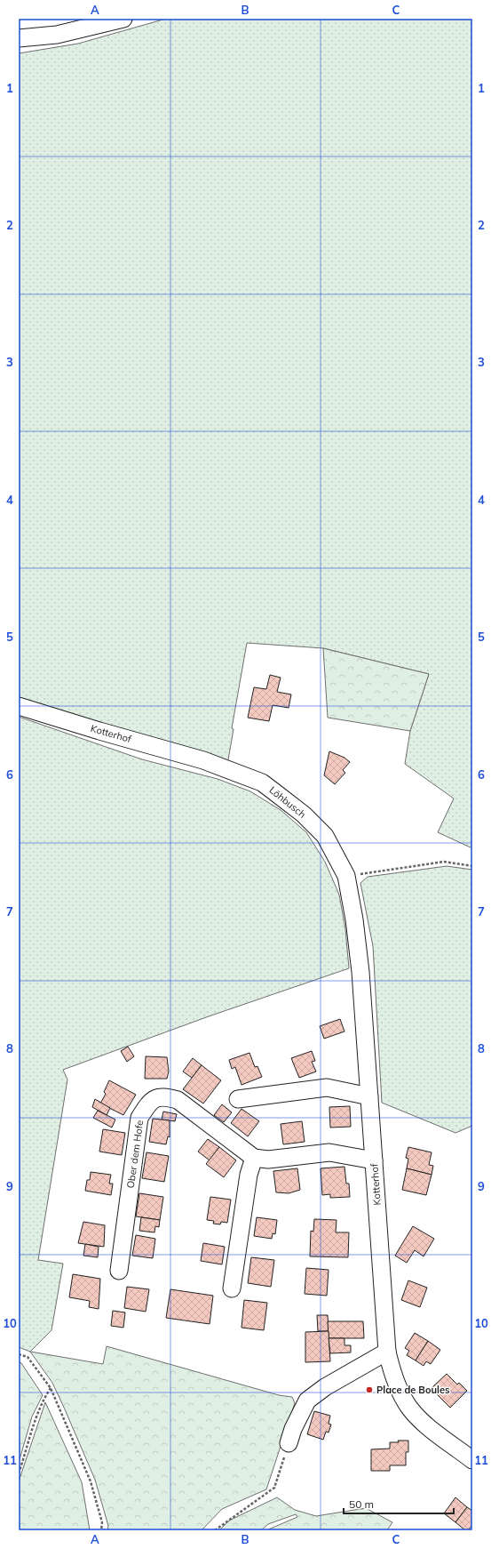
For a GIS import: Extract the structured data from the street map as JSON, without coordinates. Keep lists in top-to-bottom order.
{
  "streets": {
    "street": ["Kotterhof", "Löhbusch", "Ober dem Hofe"]
  },
  "crossings": [
    ["Kotterhof", "Löhbusch"]
  ],
  "places": ["Place de Boules"],
  "scale_bar": "50 m",
  "grid": {
    "columns": ["A", "B", "C"],
    "rows": [
      "1",
      "2",
      "3",
      "4",
      "5",
      "6",
      "7",
      "8",
      "9",
      "10",
      "11"
    ]
  }
}
